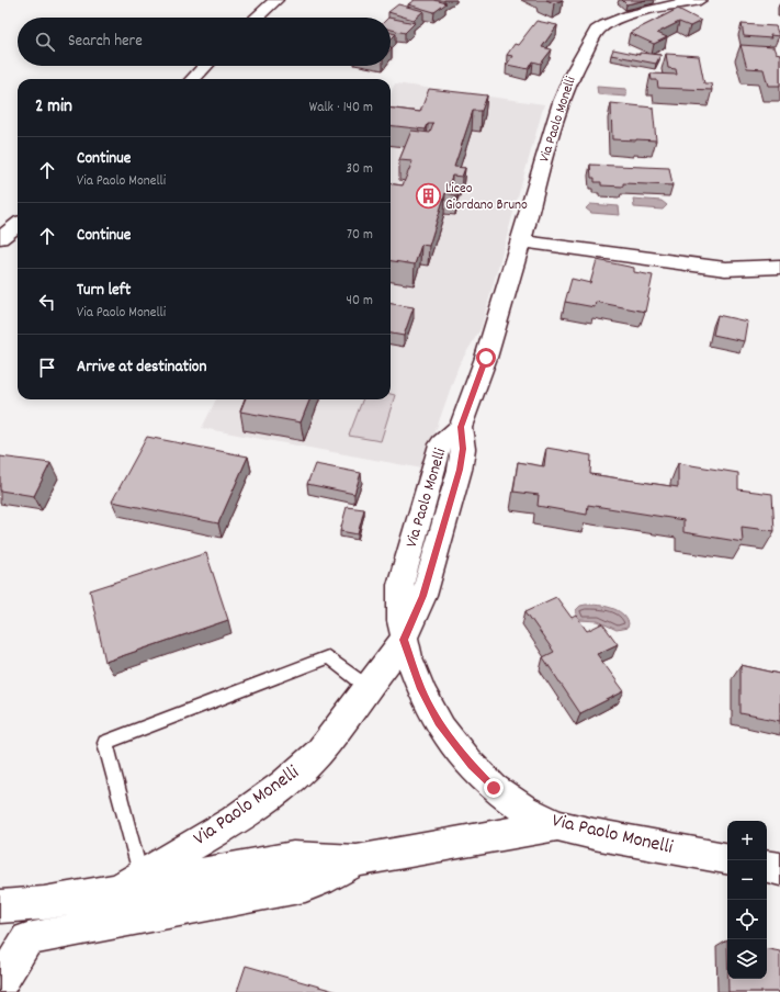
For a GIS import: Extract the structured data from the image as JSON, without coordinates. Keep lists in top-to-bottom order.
{
  "streets": {
    "street": ["Via Paolo Monelli"]
  },
  "places": {
    "building": ["Liceo Giordano Bruno"]
  },
  "page": {
    "search": "Search here",
    "heading": ["2 min", "Walk · 140 m"],
    "list": [
      ["Continue", "Via Paolo Monelli", "30 m"],
      ["Continue", "70 m"],
      ["Turn left", "Via Paolo Monelli", "40 m"],
      "Arrive at destination"
    ],
    "map_buttons": ["+", "−"]
  }
}
